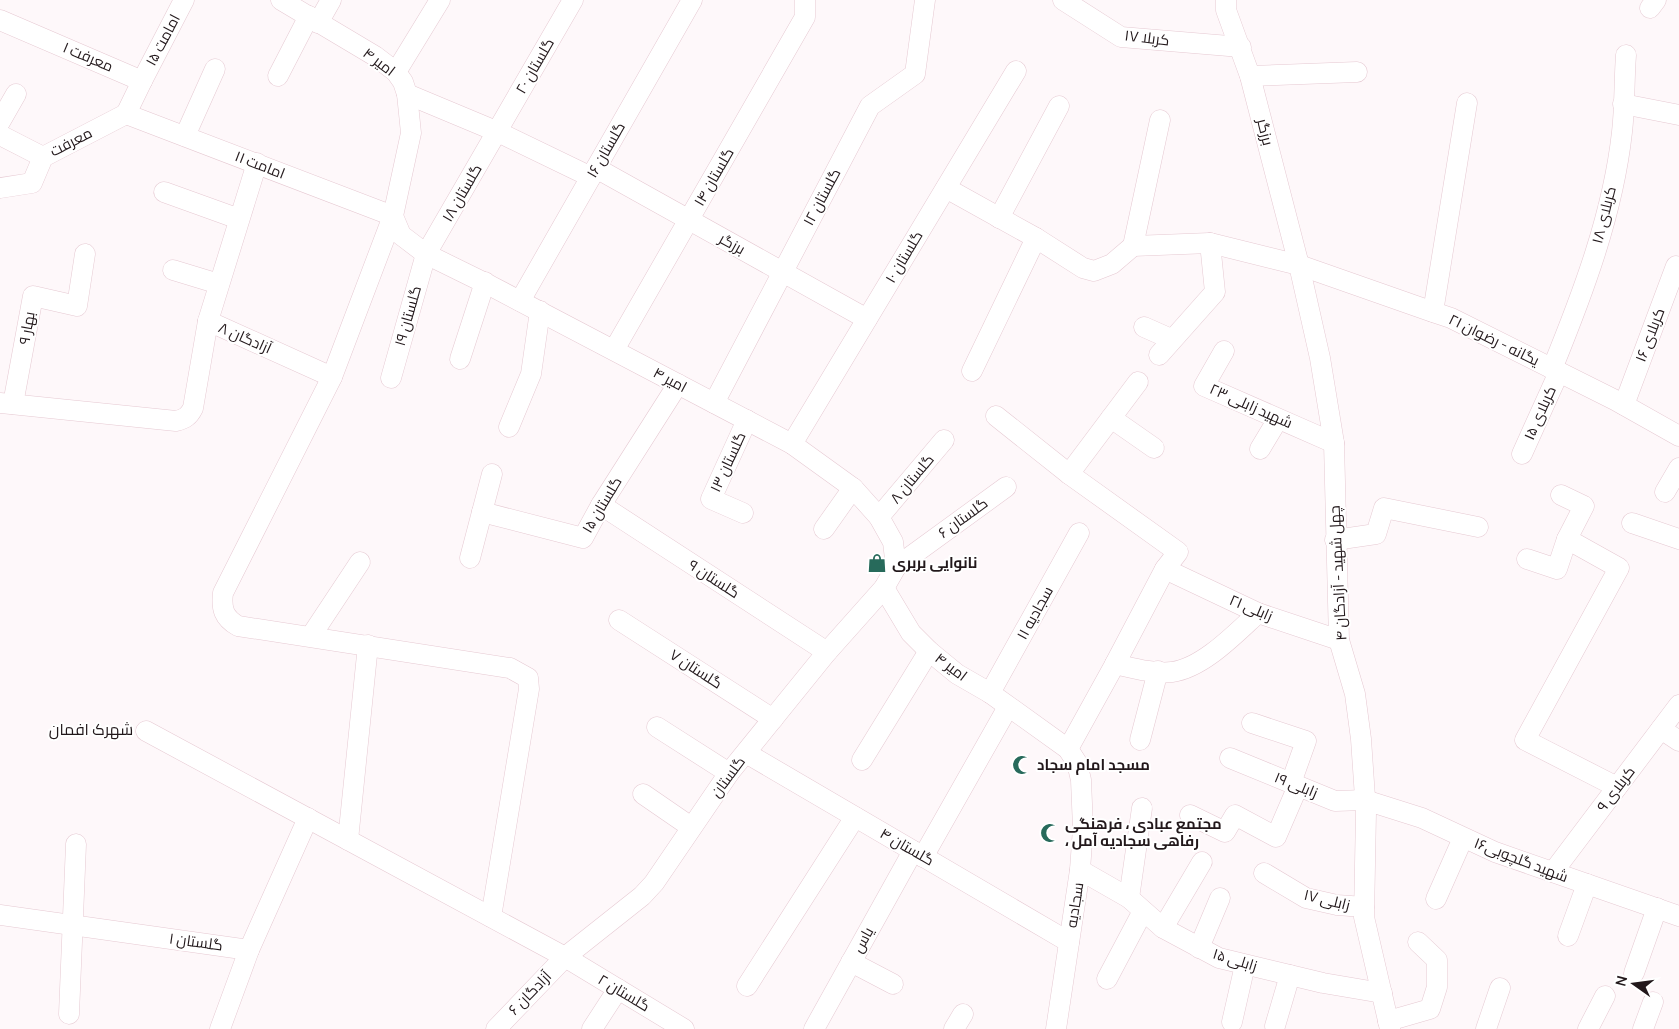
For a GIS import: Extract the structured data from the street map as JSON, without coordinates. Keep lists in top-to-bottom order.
{
  "streets": {
    "street": [
      "کربلا ۱۷",
      "امامت ۱۵",
      "معرفت ۱",
      "امیر ۴",
      "گلستان ۲۰",
      "برزگر",
      "معرفت",
      "گلستان ۱۶",
      "امامت ۱۱",
      "گلستان ۱۴",
      "گلستان ۱۸",
      "گلستان ۱۲",
      "کربلای ۱۸",
      "گلستان ۱۰",
      "گلستان ۱۹",
      "بهار ۹",
      "کربلای ۱۶",
      "آزادگان ۸",
      "یگانه - رضوان ۲۱",
      "شهید زابلی ۲۳",
      "کربلای ۱۵",
      "گلستان ۱۳",
      "گلستان ۸",
      "گلستان ۱۵",
      "گلستان ۶",
      "چهل شهید - آزادگان ۴",
      "گلستان ۹",
      "زابلی ۲۱",
      "سجادیه ۱۱",
      "گلستان ۷",
      "گلستان",
      "زابلی ۱۹",
      "کربلای ۹",
      "گلستان ۴",
      "شهید گلچوبی۱۶",
      "زابلی ۱۷",
      "سجادیه",
      "یاس",
      "گلستان ۱",
      "زابلی ۱۵",
      "آزادگان ۶",
      "گلستان ۲"
    ]
  },
  "crossings": [
    ["کربلا ۱۷", "برزگر"],
    ["امامت ۱۵", "معرفت ۱"],
    ["امیر ۴", "برزگر"],
    ["امیر ۴", "گلستان ۱۶"],
    ["امیر ۴", "امامت ۱۱"],
    ["امیر ۴", "گلستان ۱۴"],
    ["امیر ۴", "گلستان ۱۸"],
    ["امیر ۴", "گلستان ۱۲"],
    ["امیر ۴", "گلستان ۱۰"],
    ["امیر ۴", "گلستان ۱۹"],
    ["امیر ۴", "گلستان ۱۳"],
    ["امیر ۴", "گلستان ۸"],
    ["امیر ۴", "گلستان ۱۵"],
    ["امیر ۴", "گلستان ۶"],
    ["امیر ۴", "سجادیه ۱۱"],
    ["امیر ۴", "گلستان"],
    ["امیر ۴", "سجادیه"],
    ["امیر ۴", "یاس"],
    ["گلستان ۲۰", "برزگر"],
    ["گلستان ۲۰", "گلستان ۱۸"],
    ["برزگر", "گلستان ۱۶"],
    ["برزگر", "گلستان ۱۴"],
    ["برزگر", "گلستان ۱۸"],
    ["برزگر", "گلستان ۱۲"],
    ["برزگر", "گلستان ۱۰"],
    ["برزگر", "یگانه - رضوان ۲۱"],
    ["برزگر", "چهل شهید - آزادگان ۴"],
    ["معرفت", "امامت ۱۱"],
    ["گلستان ۱۸", "گلستان ۱۹"],
    ["کربلای ۱۸", "یگانه - رضوان ۲۱"],
    ["کربلای ۱۸", "کربلای ۱۵"],
    ["بهار ۹", "آزادگان ۸"],
    ["کربلای ۱۶", "یگانه - رضوان ۲۱"],
    ["یگانه - رضوان ۲۱", "کربلای ۱۵"],
    ["یگانه - رضوان ۲۱", "چهل شهید - آزادگان ۴"],
    ["شهید زابلی ۲۳", "چهل شهید - آزادگان ۴"],
    ["گلستان ۱۵", "گلستان ۹"],
    ["چهل شهید - آزادگان ۴", "زابلی ۲۱"],
    ["چهل شهید - آزادگان ۴", "زابلی ۱۹"],
    ["چهل شهید - آزادگان ۴", "شهید گلچوبی۱۶"],
    ["چهل شهید - آزادگان ۴", "زابلی ۱۷"],
    ["چهل شهید - آزادگان ۴", "زابلی ۱۵"],
    ["گلستان ۹", "گلستان"],
    ["گلستان ۷", "گلستان"],
    ["گلستان", "گلستان ۴"],
    ["گلستان", "آزادگان ۶"],
    ["گلستان", "گلستان ۲"],
    ["زابلی ۱۹", "شهید گلچوبی۱۶"],
    ["کربلای ۹", "شهید گلچوبی۱۶"],
    ["گلستان ۴", "سجادیه"],
    ["گلستان ۴", "یاس"],
    ["سجادیه", "زابلی ۱۵"],
    ["آزادگان ۶", "گلستان ۲"]
  ],
  "districts": ["شهرک افمان"],
  "places": {
    "shop": ["نانوایی بربری"],
    "mosque": ["مسجد امام سجاد", "مجتمع عبادی ، فرهنگی ، رفاهی سجادیه آمل"]
  },
  "north": "left"
}
